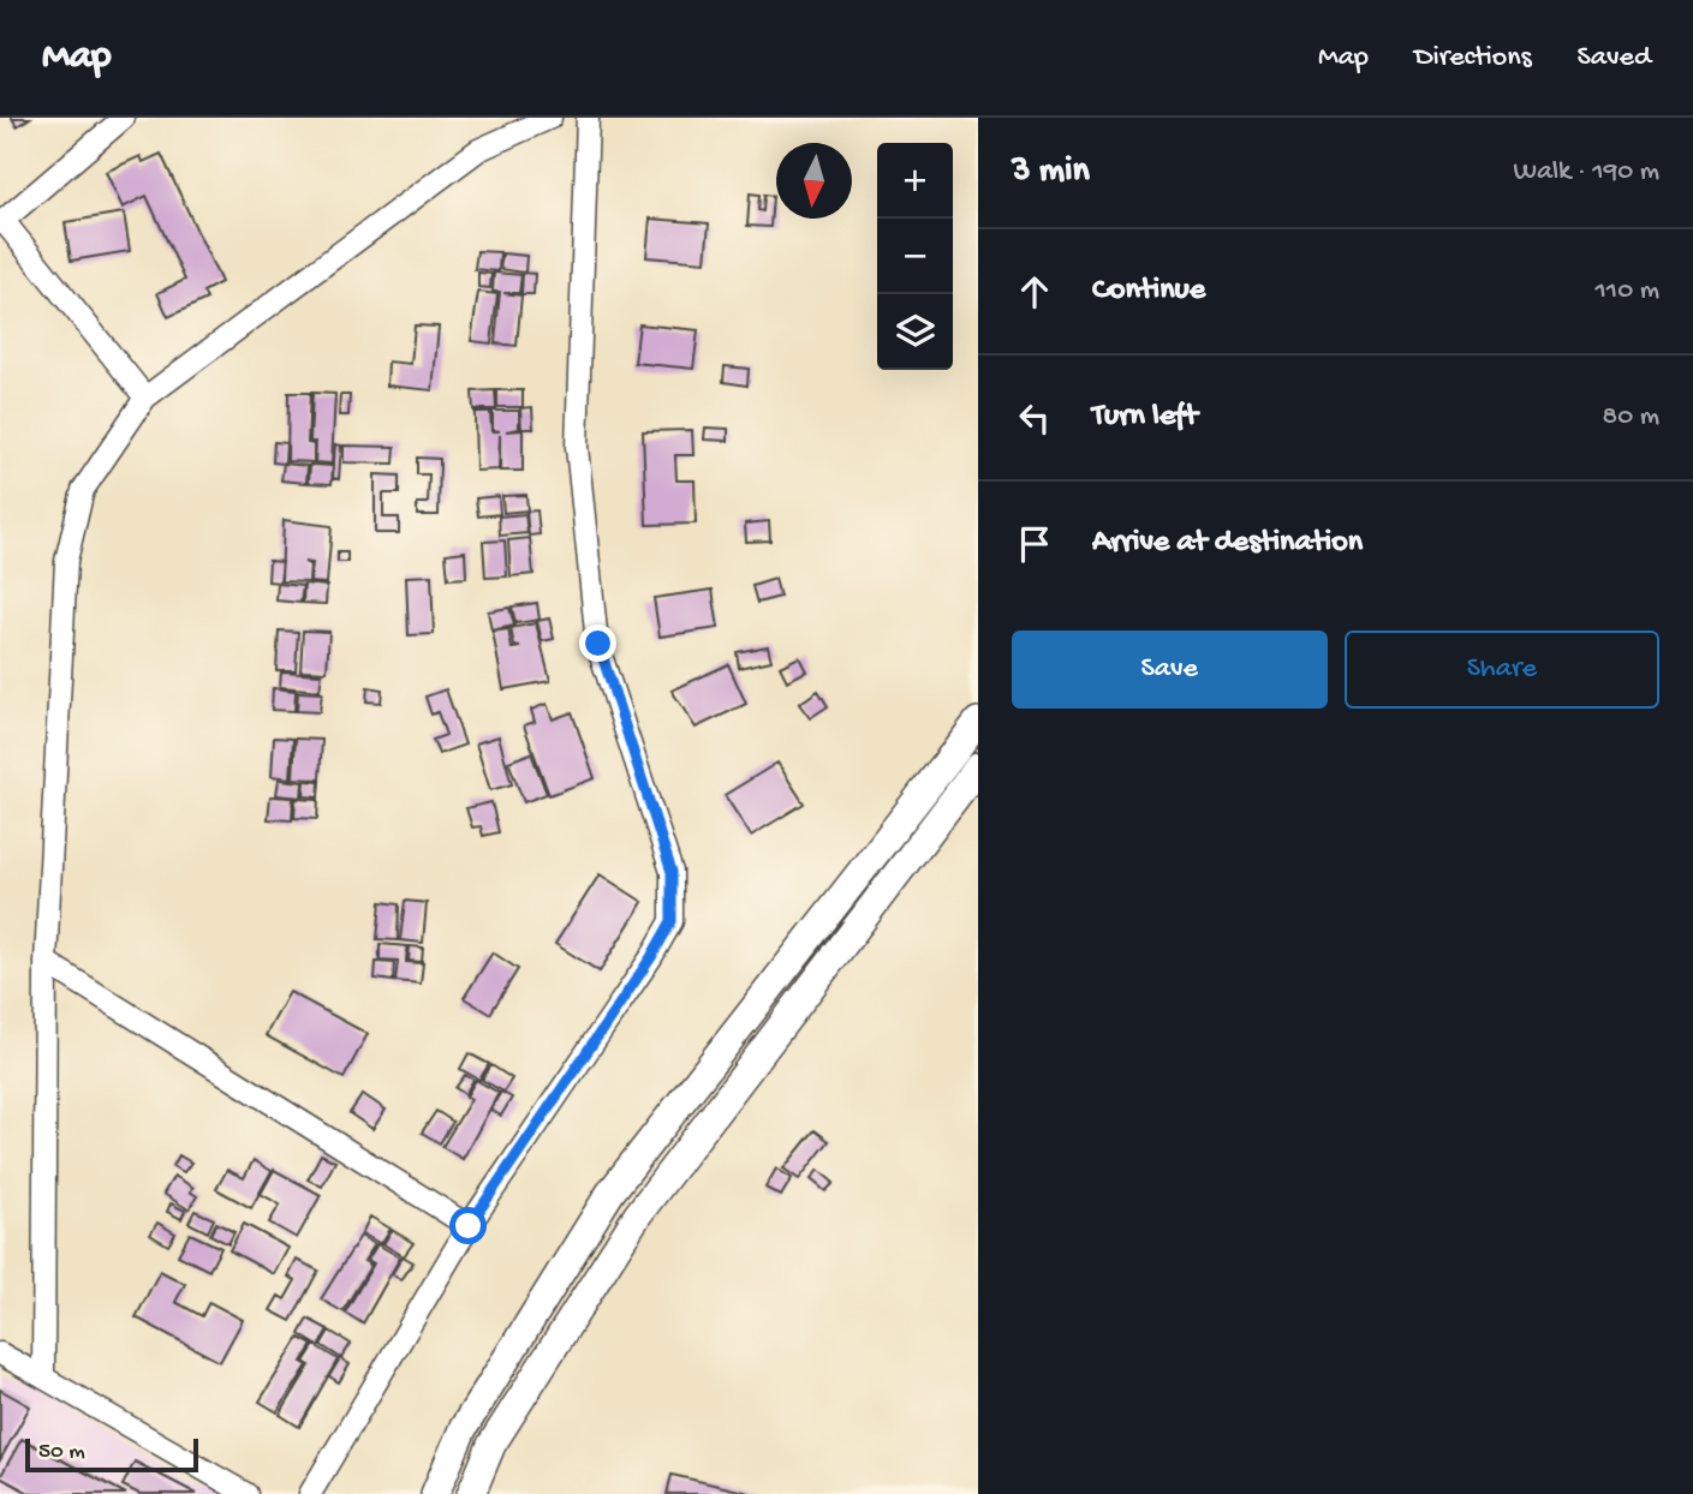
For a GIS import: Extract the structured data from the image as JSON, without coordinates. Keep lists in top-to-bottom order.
{
  "scale_bar": "50 m",
  "north": "bottom",
  "page": {
    "header": "Map",
    "nav": ["Map", "Directions", "Saved"],
    "heading": ["3 min", "Walk · 190 m"],
    "map_buttons": ["+", "−"],
    "list": [
      ["Continue", "110 m"],
      ["Turn left", "80 m"],
      "Arrive at destination"
    ],
    "buttons": ["Save", "Share"],
    "scale": "50 m"
  }
}
